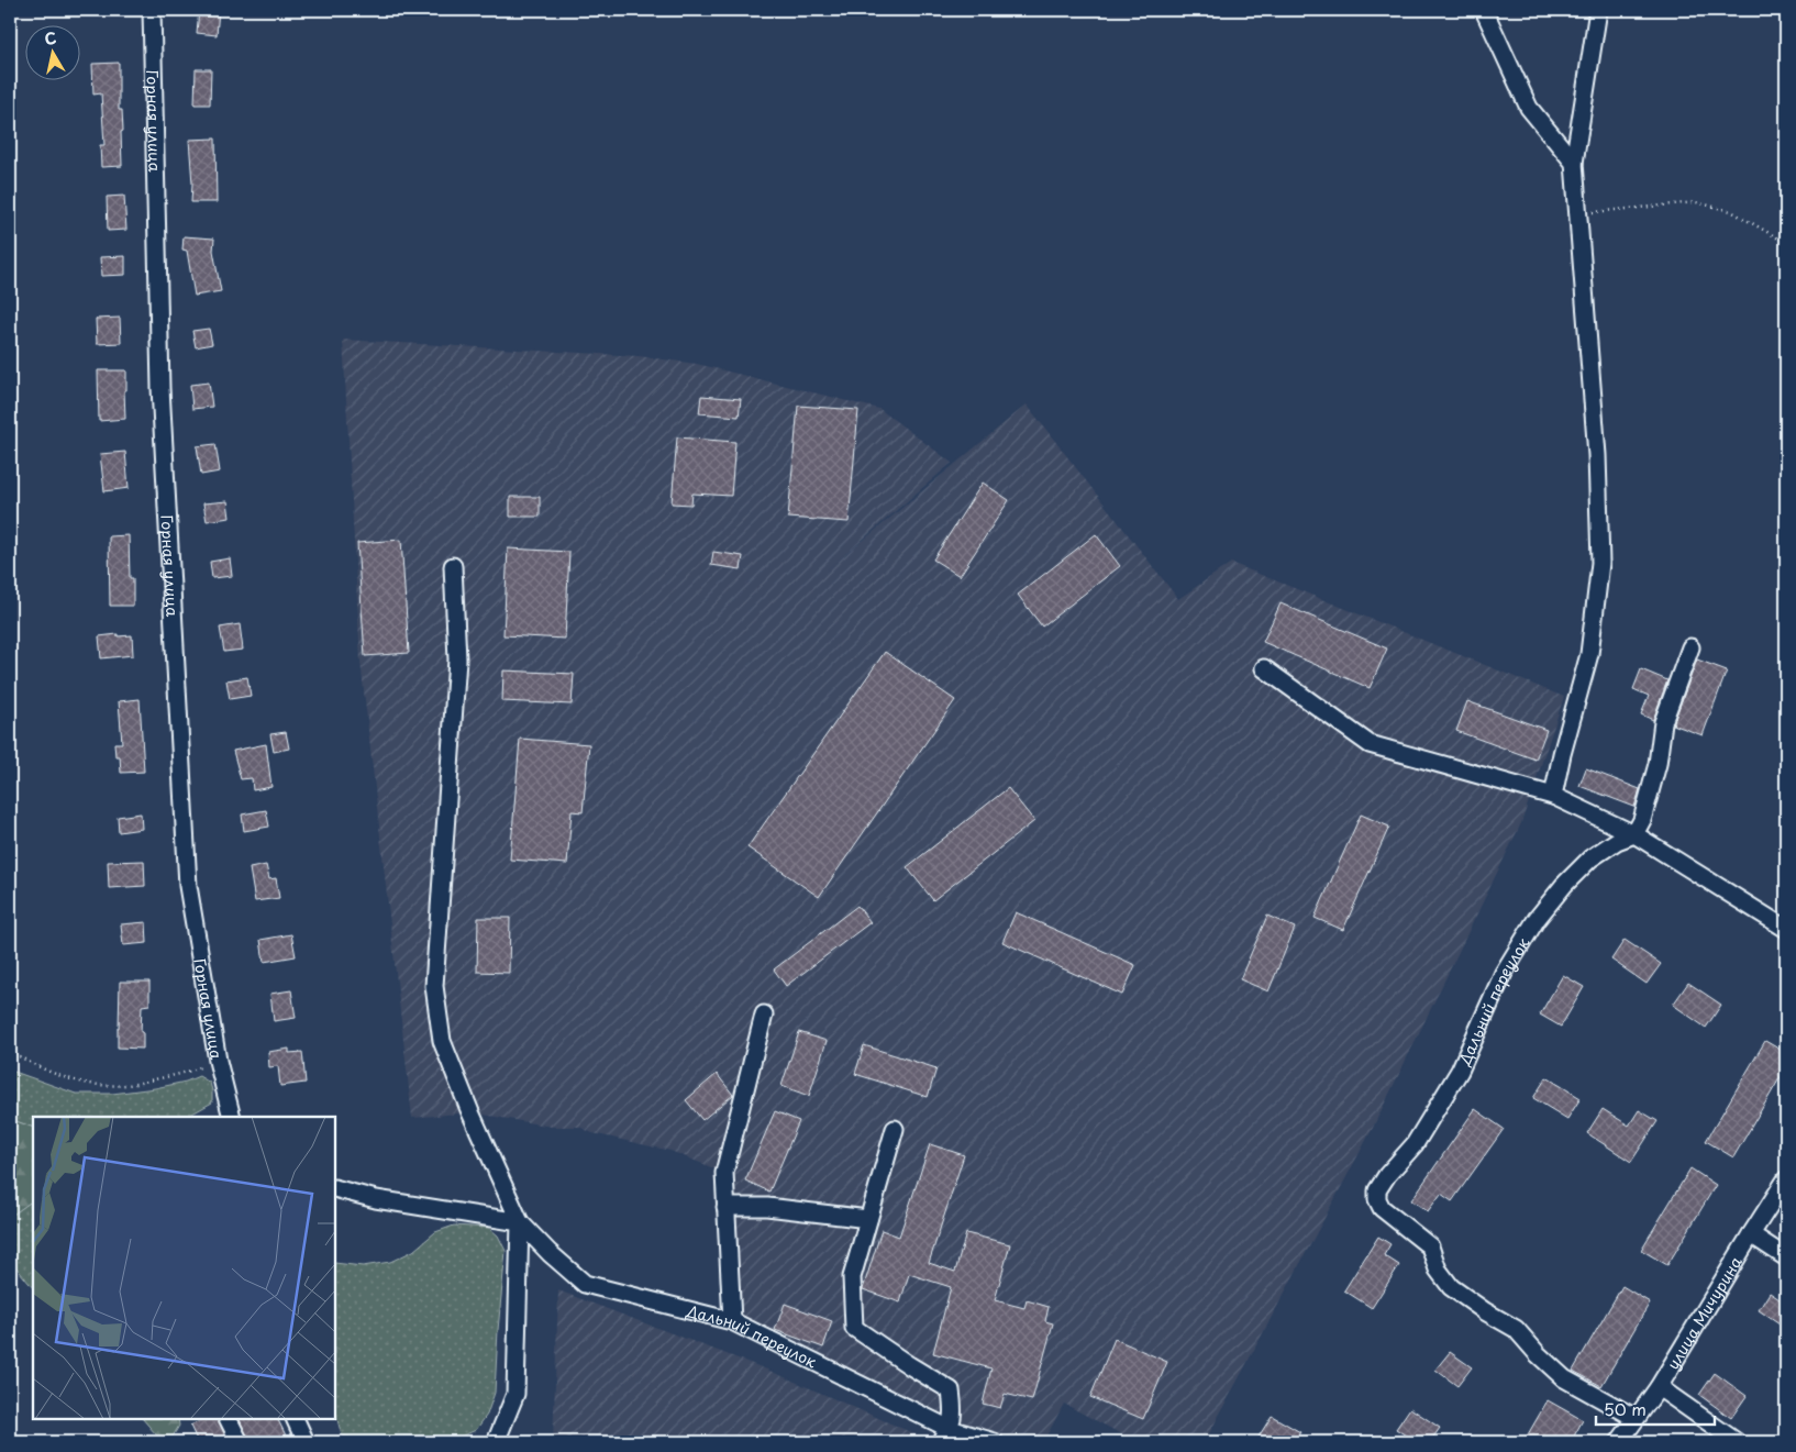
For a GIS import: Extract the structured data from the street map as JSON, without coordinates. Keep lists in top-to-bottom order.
{
  "streets": {
    "street": ["Горная улица", "Дальний переулок", "улица Мичурина"]
  },
  "crossings": [
    ["Дальний переулок", "улица Мичурина"]
  ],
  "scale_bar": "50 m",
  "north": "top"
}
